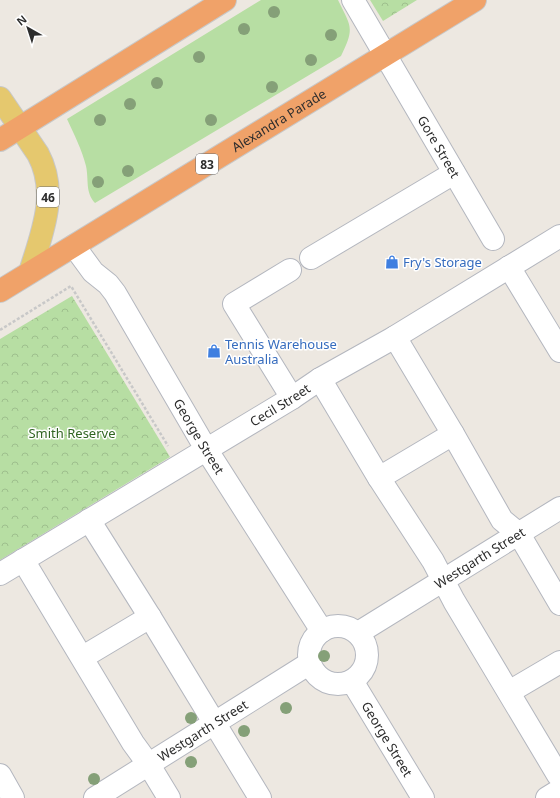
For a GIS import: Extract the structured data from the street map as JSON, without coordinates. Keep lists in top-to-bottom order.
{
  "streets": {
    "highway": ["Alexandra Parade", "83"],
    "main road": ["46"],
    "street": [
      "Gore Street",
      "Cecil Street",
      "George Street",
      "Westgarth Street"
    ]
  },
  "crossings": [
    ["Alexandra Parade", "Gore Street"],
    ["Alexandra Parade", "46"],
    ["Alexandra Parade", "George Street"],
    ["Cecil Street", "George Street"],
    ["George Street", "Westgarth Street"]
  ],
  "parks": ["Smith Reserve"],
  "places": {
    "shop": ["Fry's Storage", "Tennis Warehouse Australia"]
  },
  "north": "top left"
}
